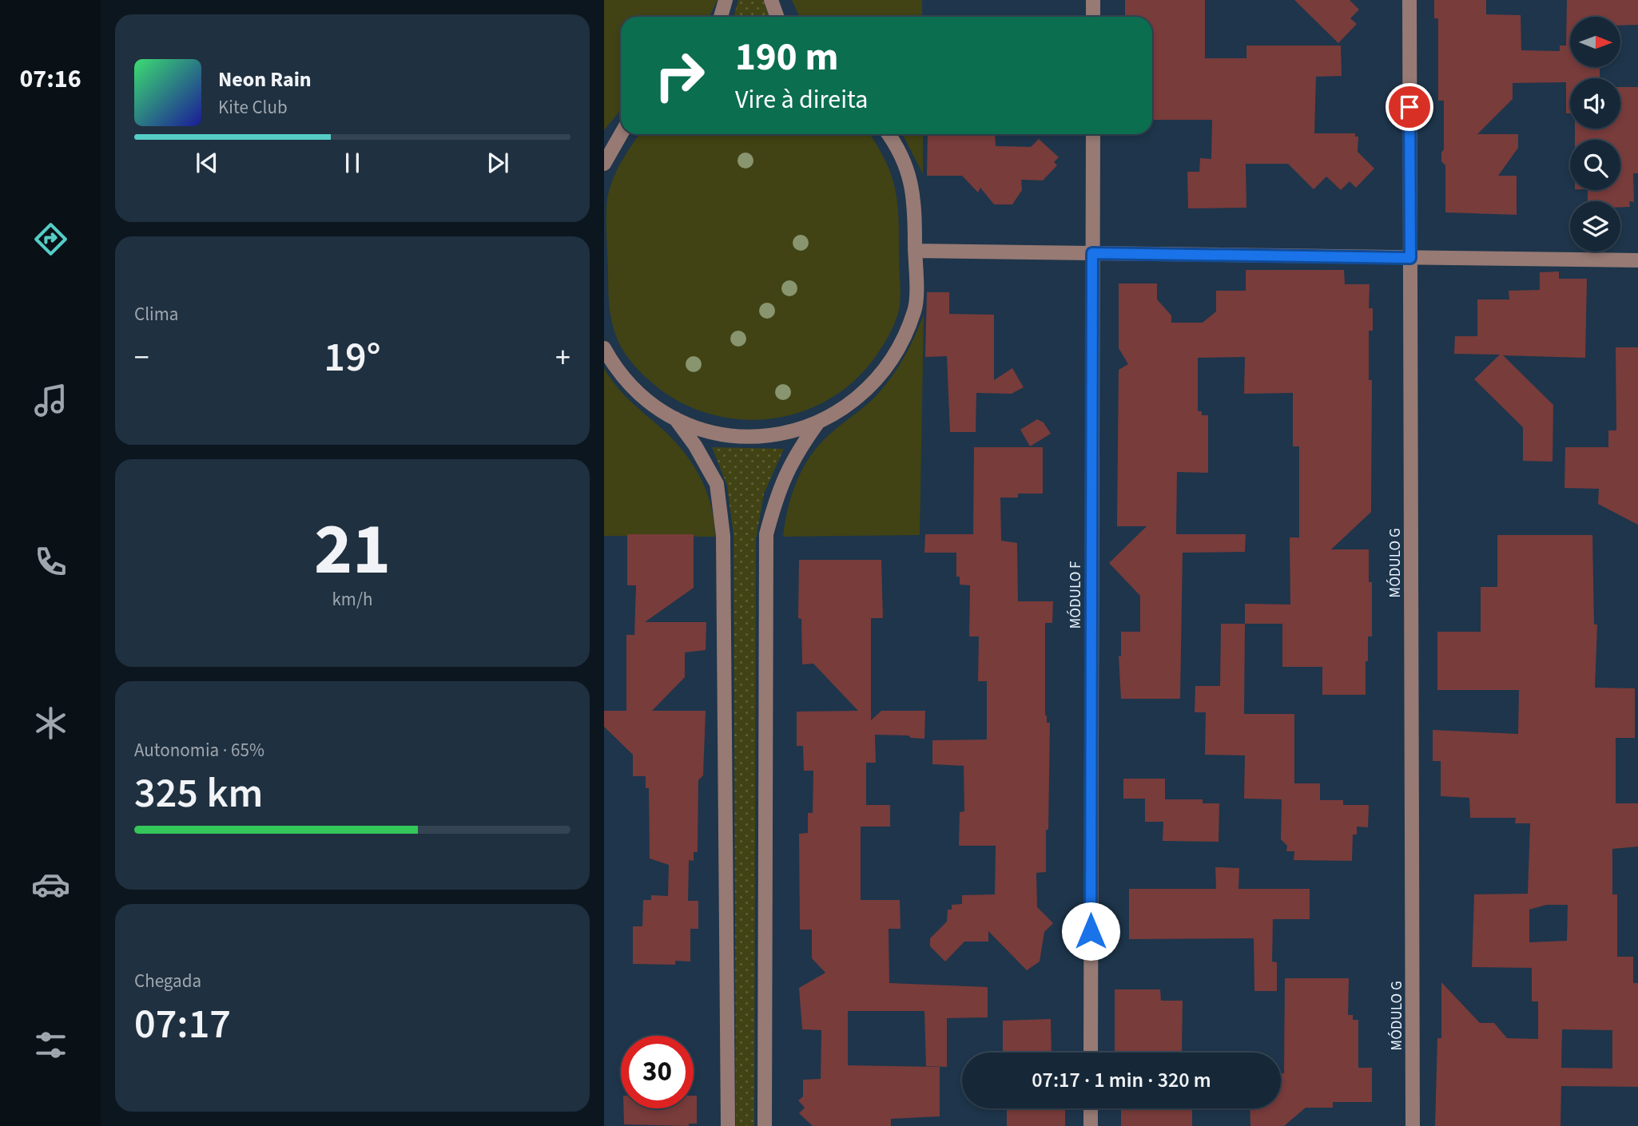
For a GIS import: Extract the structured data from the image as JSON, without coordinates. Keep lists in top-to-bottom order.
{
  "streets": {
    "street": ["MÓDULO G", "MÓDULO F"]
  },
  "north": "right",
  "page": {
    "tabs": "07:16",
    "turn": ["190 m", "Vire à direita"],
    "song": ["Neon Rain", "Kite Club"],
    "tile": [
      "Clima",
      ["21", "km/h"],
      ["Autonomia · 65%", "325 km"],
      ["Chegada", "07:17"]
    ],
    "heat": ["−", "19°", "+"],
    "limit": "30",
    "trip": "07:17 · 1 min · 320 m"
  }
}
